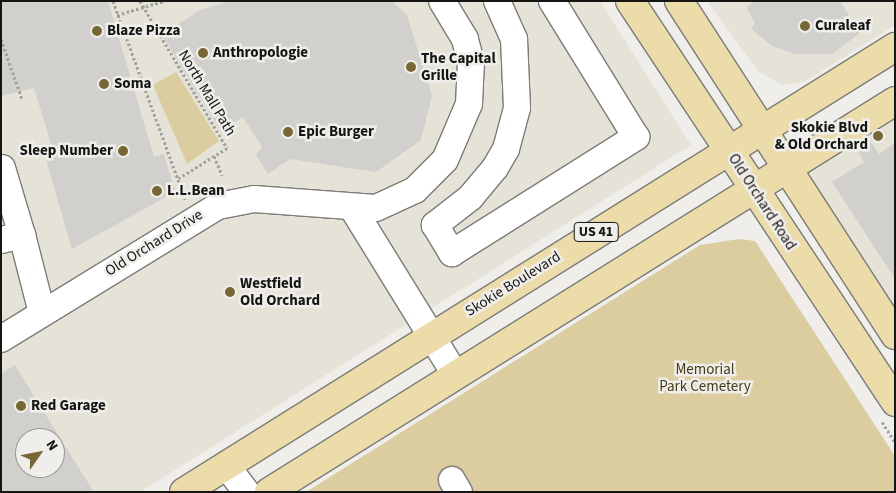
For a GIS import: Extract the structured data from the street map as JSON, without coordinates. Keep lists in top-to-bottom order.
{
  "streets": {
    "main road": ["Old Orchard Road", "US 41", "Skokie Boulevard"],
    "lane": ["Old Orchard Drive"],
    "path": ["North Mall Path"]
  },
  "crossings": [
    ["Old Orchard Road", "Skokie Boulevard"]
  ],
  "parks": ["Memorial Park Cemetery"],
  "places": [
    "Curaleaf",
    "Blaze Pizza",
    "Anthropologie",
    "The Capital Grille",
    "Soma",
    "Epic Burger",
    "Skokie Blvd & Old Orchard",
    "Sleep Number",
    "L.L.Bean",
    "Westfield Old Orchard",
    "Red Garage"
  ],
  "north": "top right"
}
